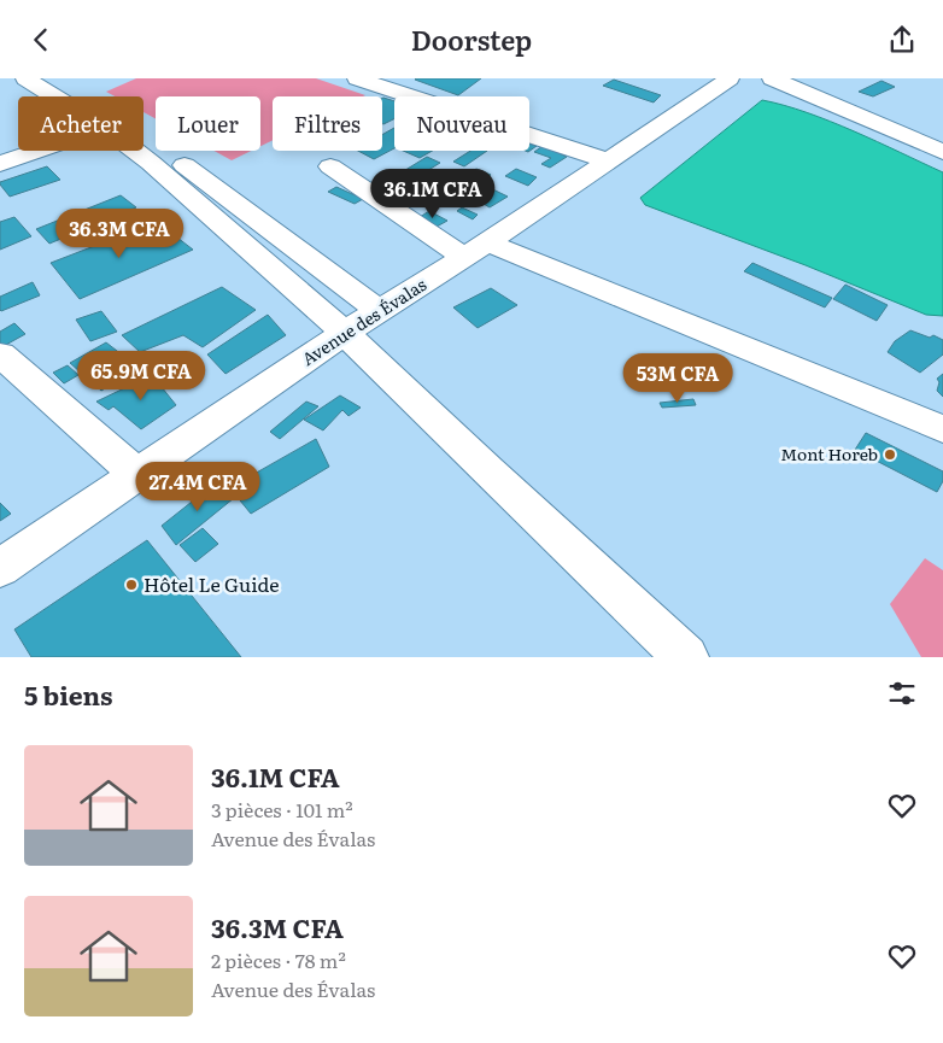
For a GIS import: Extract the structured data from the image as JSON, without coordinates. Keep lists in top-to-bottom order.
{
  "streets": {
    "street": ["Avenue des Évalas"]
  },
  "places": ["Mont Horeb", "Hôtel Le Guide"],
  "page": {
    "header": "Doorstep",
    "chip": [
      "Acheter",
      "Louer",
      "Filtres",
      "Nouveau"
    ],
    "price": [
      "36.1M CFA",
      "36.3M CFA",
      "65.9M CFA",
      "53M CFA",
      "27.4M CFA"
    ],
    "heading": "5 biens",
    "list": [
      {
        "name": "36.1M CFA",
        "note": "3 pièces · 101 m² · Avenue des Évalas"
      },
      {
        "name": "36.3M CFA",
        "note": "2 pièces · 78 m² · Avenue des Évalas"
      }
    ]
  }
}
